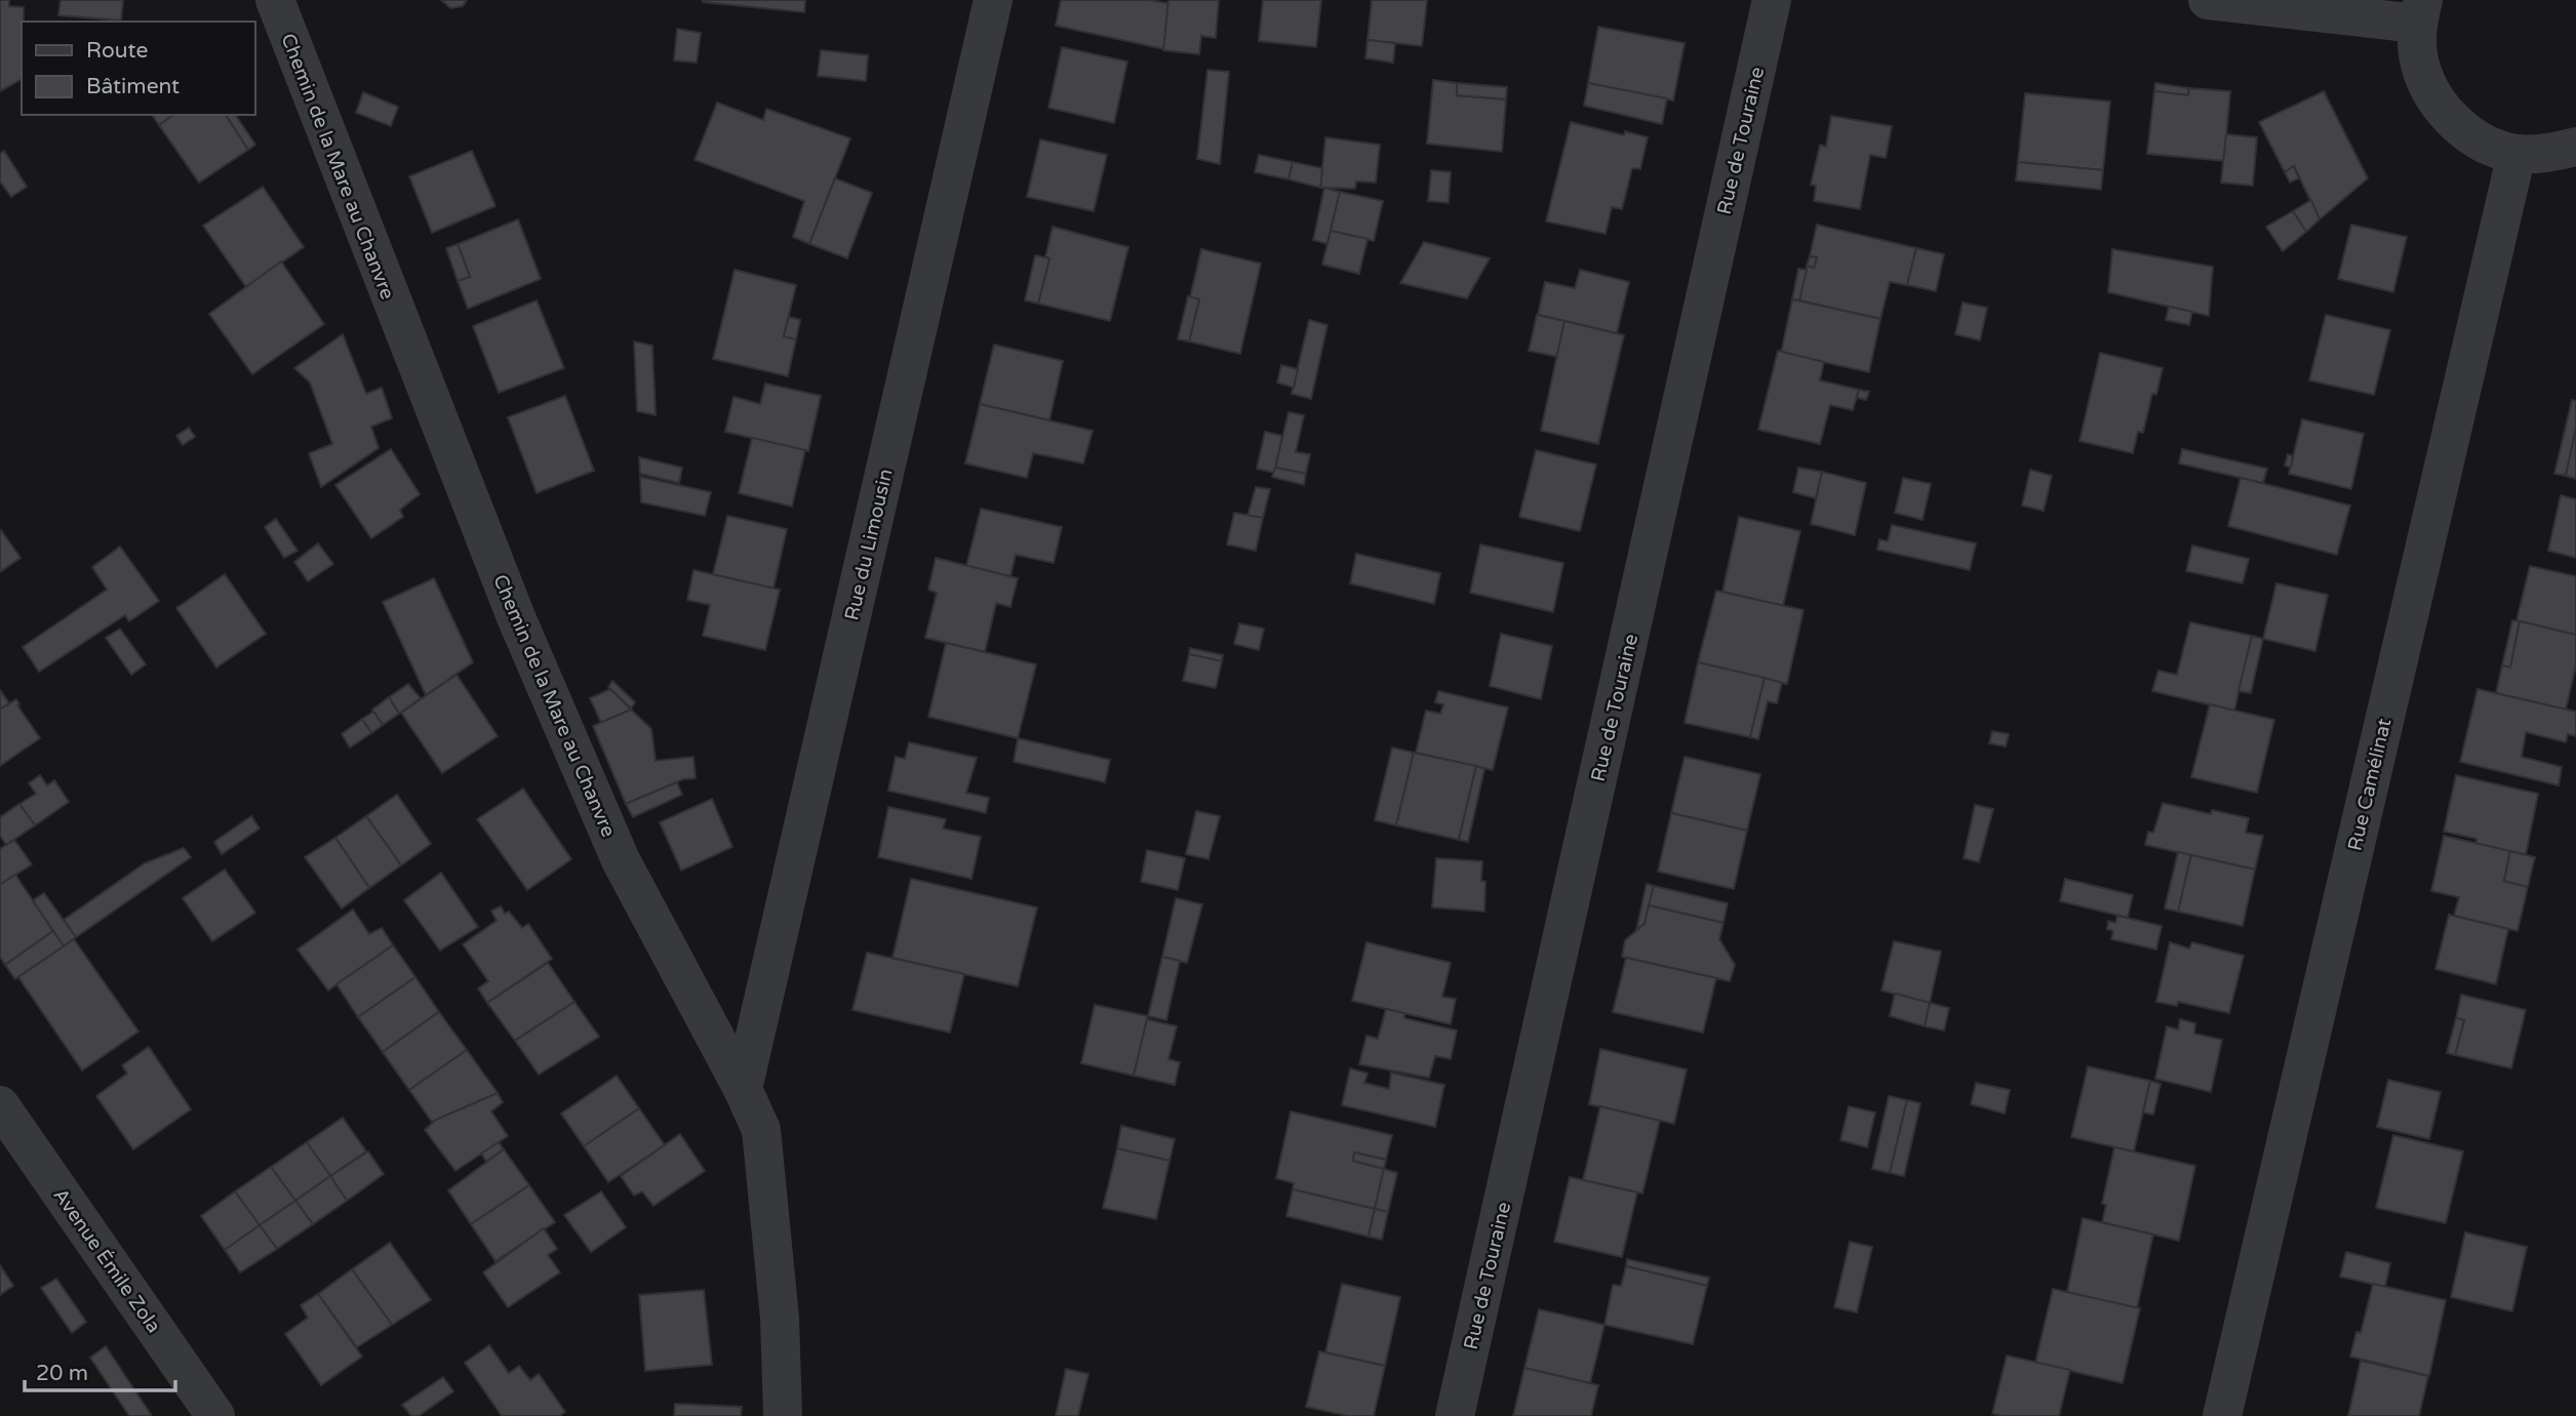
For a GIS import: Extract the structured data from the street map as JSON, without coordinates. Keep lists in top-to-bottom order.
{
  "streets": {
    "street": [
      "Rue de Touraine",
      "Chemin de la Mare au Chanvre",
      "Rue du Limousin",
      "Rue Camélinat",
      "Avenue Émile Zola"
    ]
  },
  "crossings": [
    ["Chemin de la Mare au Chanvre", "Rue du Limousin"]
  ],
  "legend": ["Route", "Bâtiment"],
  "scale_bar": "20 m"
}
